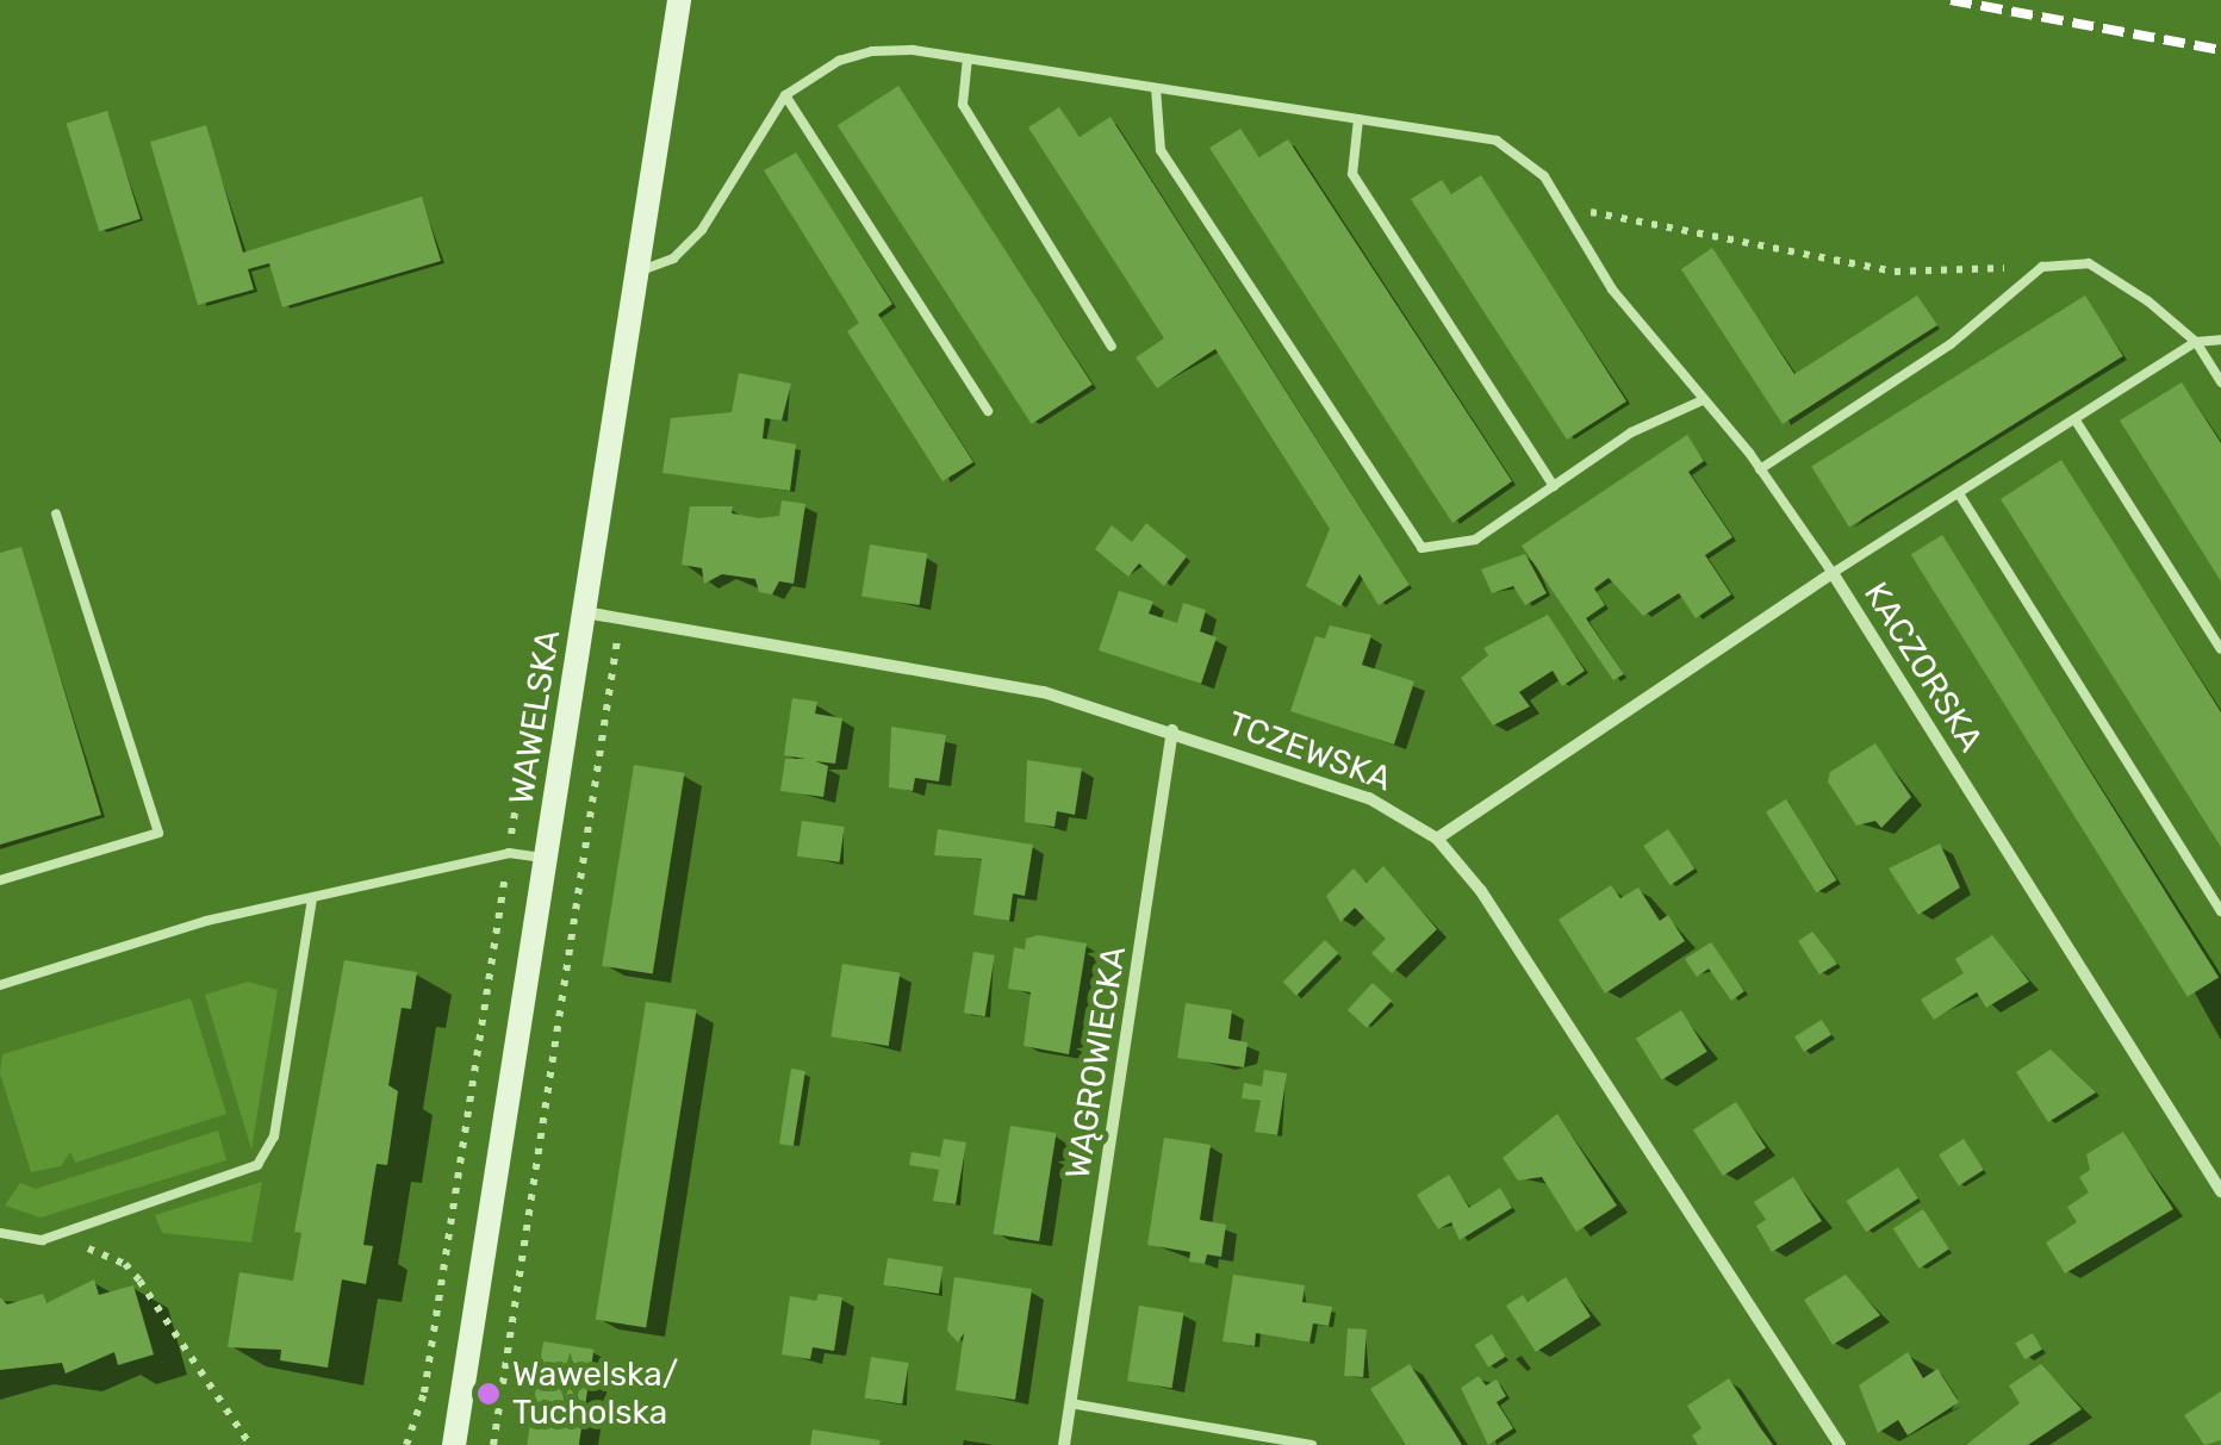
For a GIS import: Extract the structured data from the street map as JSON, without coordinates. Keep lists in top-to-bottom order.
{
  "streets": {
    "street": [
      "KACZORSKA",
      "WAWELSKA",
      "TCZEWSKA",
      "WĄGROWIECKA"
    ]
  },
  "crossings": [
    ["KACZORSKA", "TCZEWSKA"],
    ["WAWELSKA", "TCZEWSKA"],
    ["TCZEWSKA", "WĄGROWIECKA"]
  ],
  "places": ["Wawelska/ Tucholska"]
}
